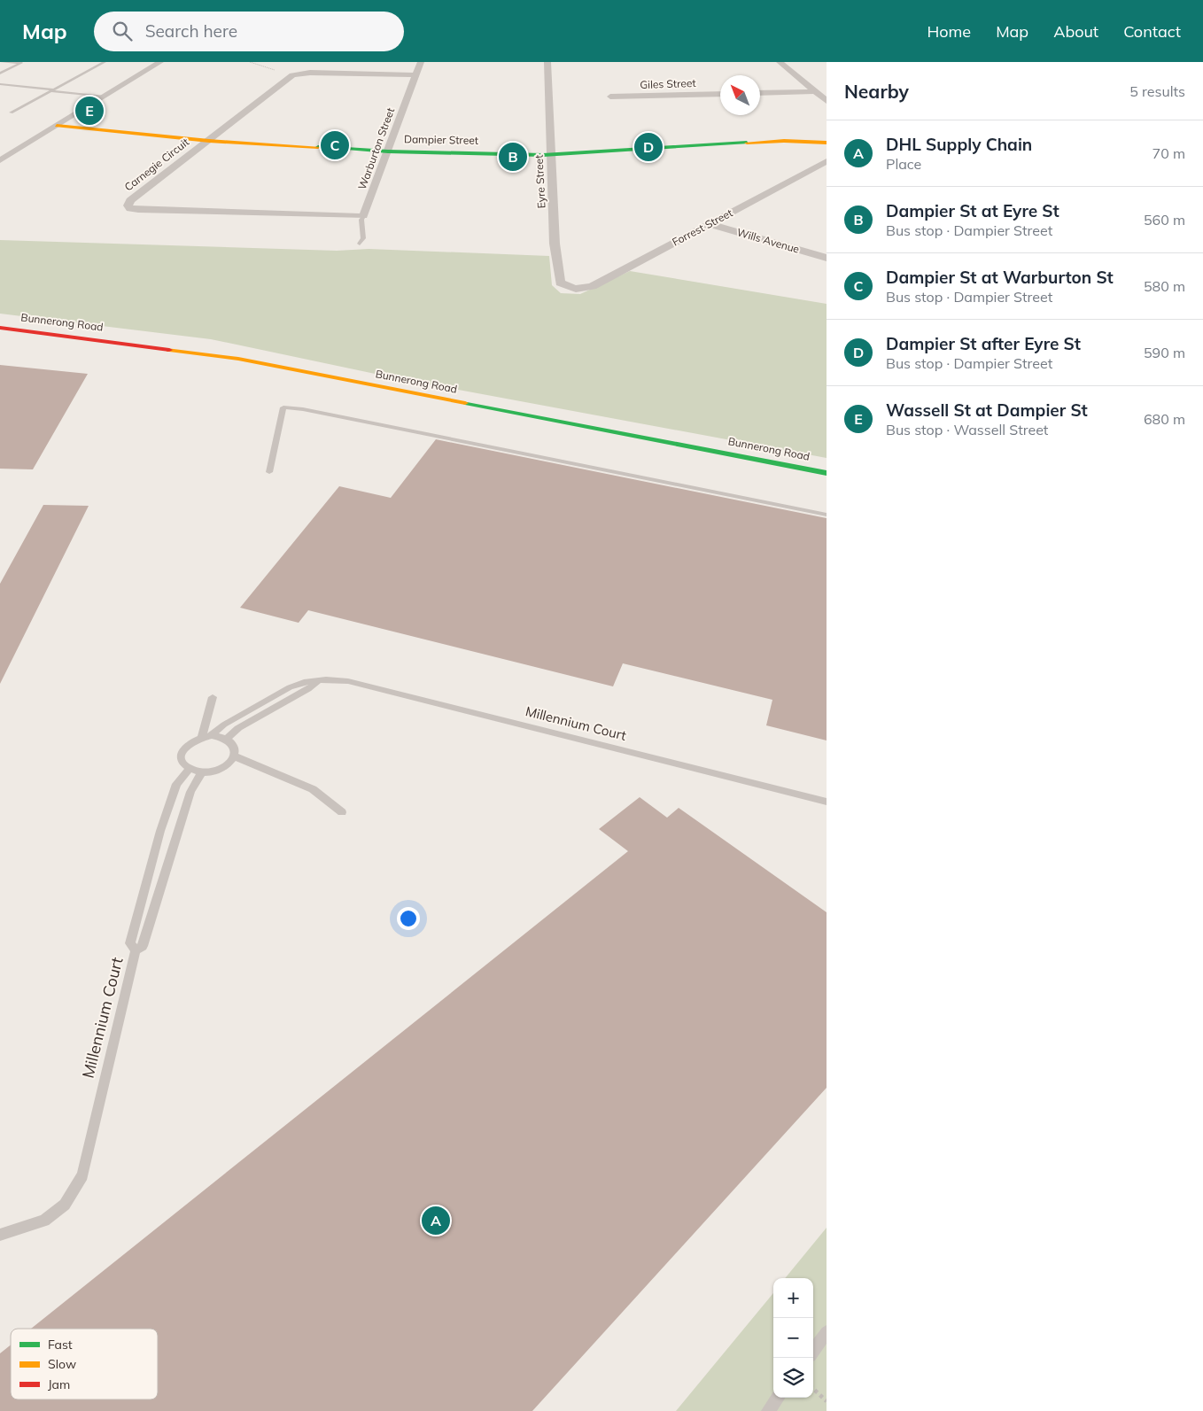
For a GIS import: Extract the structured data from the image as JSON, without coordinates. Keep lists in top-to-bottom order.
{
  "streets": {
    "street": [
      "Giles Street",
      "Dampier Street",
      "Warburton Street",
      "Carnegie Circuit",
      "Eyre Street",
      "Forrest Street",
      "Wills Avenue",
      "Bunnerong Road"
    ],
    "lane": ["Millennium Court"]
  },
  "crossings": [
    ["Dampier Street", "Warburton Street"],
    ["Dampier Street", "Carnegie Circuit"],
    ["Dampier Street", "Eyre Street"],
    ["Warburton Street", "Carnegie Circuit"],
    ["Eyre Street", "Forrest Street"],
    ["Forrest Street", "Wills Avenue"]
  ],
  "legend": ["Fast", "Slow", "Jam"],
  "north": "top left",
  "page": {
    "header": "Map",
    "search": "Search here",
    "nav": [
      "Home",
      "Map",
      "About",
      "Contact"
    ],
    "heading": ["Nearby", "5 results"],
    "pins": [
      "E",
      "C",
      "D",
      "B",
      "A"
    ],
    "list": [
      {
        "mark": "A",
        "name": "DHL Supply Chain",
        "note": "Place",
        "value": "70 m"
      },
      {
        "mark": "B",
        "name": "Dampier St at Eyre St",
        "note": "Bus stop · Dampier Street",
        "value": "560 m"
      },
      {
        "mark": "C",
        "name": "Dampier St at Warburton St",
        "note": "Bus stop · Dampier Street",
        "value": "580 m"
      },
      {
        "mark": "D",
        "name": "Dampier St after Eyre St",
        "note": "Bus stop · Dampier Street",
        "value": "590 m"
      },
      {
        "mark": "E",
        "name": "Wassell St at Dampier St",
        "note": "Bus stop · Wassell Street",
        "value": "680 m"
      }
    ],
    "map_buttons": ["+", "−"]
  }
}
